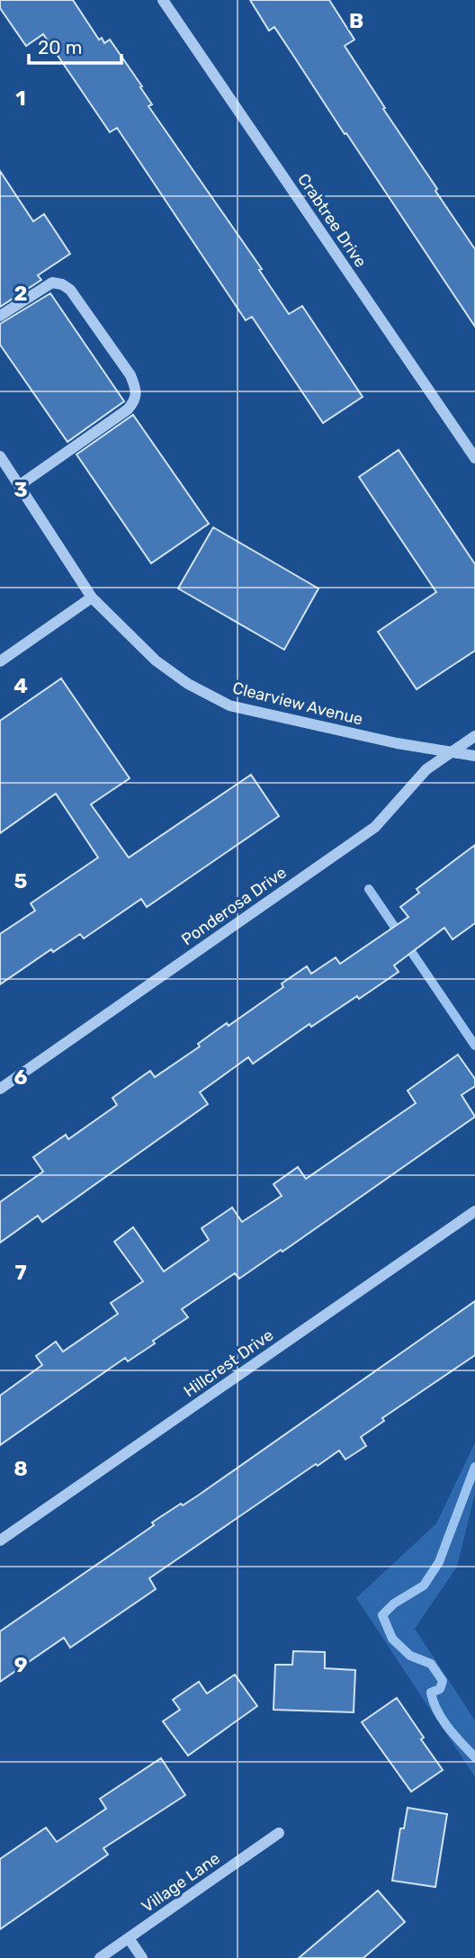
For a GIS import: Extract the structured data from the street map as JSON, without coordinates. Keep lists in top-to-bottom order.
{
  "streets": {
    "street": [
      "Crabtree Drive",
      "Clearview Avenue",
      "Ponderosa Drive",
      "Hillcrest Drive",
      "Village Lane"
    ]
  },
  "crossings": [
    ["Clearview Avenue", "Ponderosa Drive"]
  ],
  "scale_bar": "20 m",
  "grid": {
    "columns": ["B"],
    "rows": [
      "1",
      "2",
      "3",
      "4",
      "5",
      "6",
      "7",
      "8",
      "9"
    ]
  }
}
